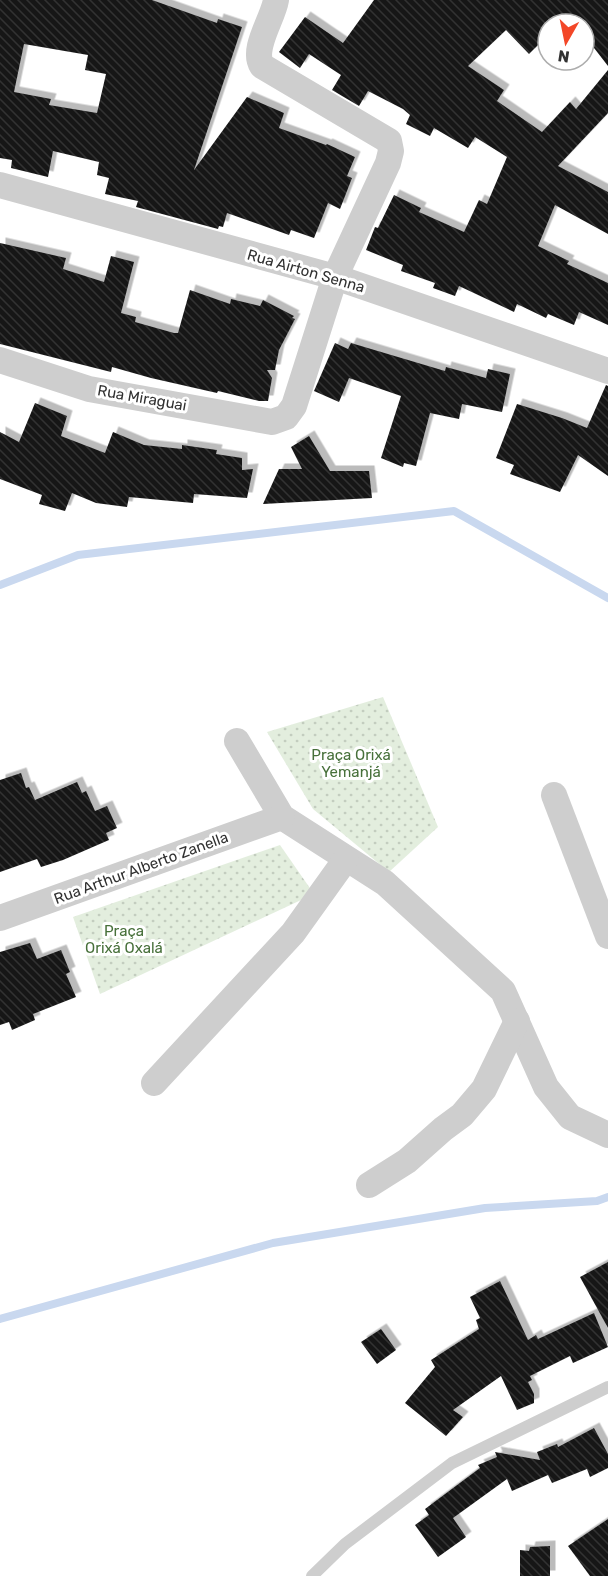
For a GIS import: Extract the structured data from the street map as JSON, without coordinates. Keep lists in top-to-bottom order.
{
  "streets": {
    "street": ["Rua Airton Senna", "Rua Miraguai", "Rua Arthur Alberto Zanella"]
  },
  "crossings": [
    ["Rua Airton Senna", "Rua Miraguai"]
  ],
  "parks": ["Praça Orixá Yemanjá", "Praça Orixá Oxalá"],
  "north": "bottom"
}
